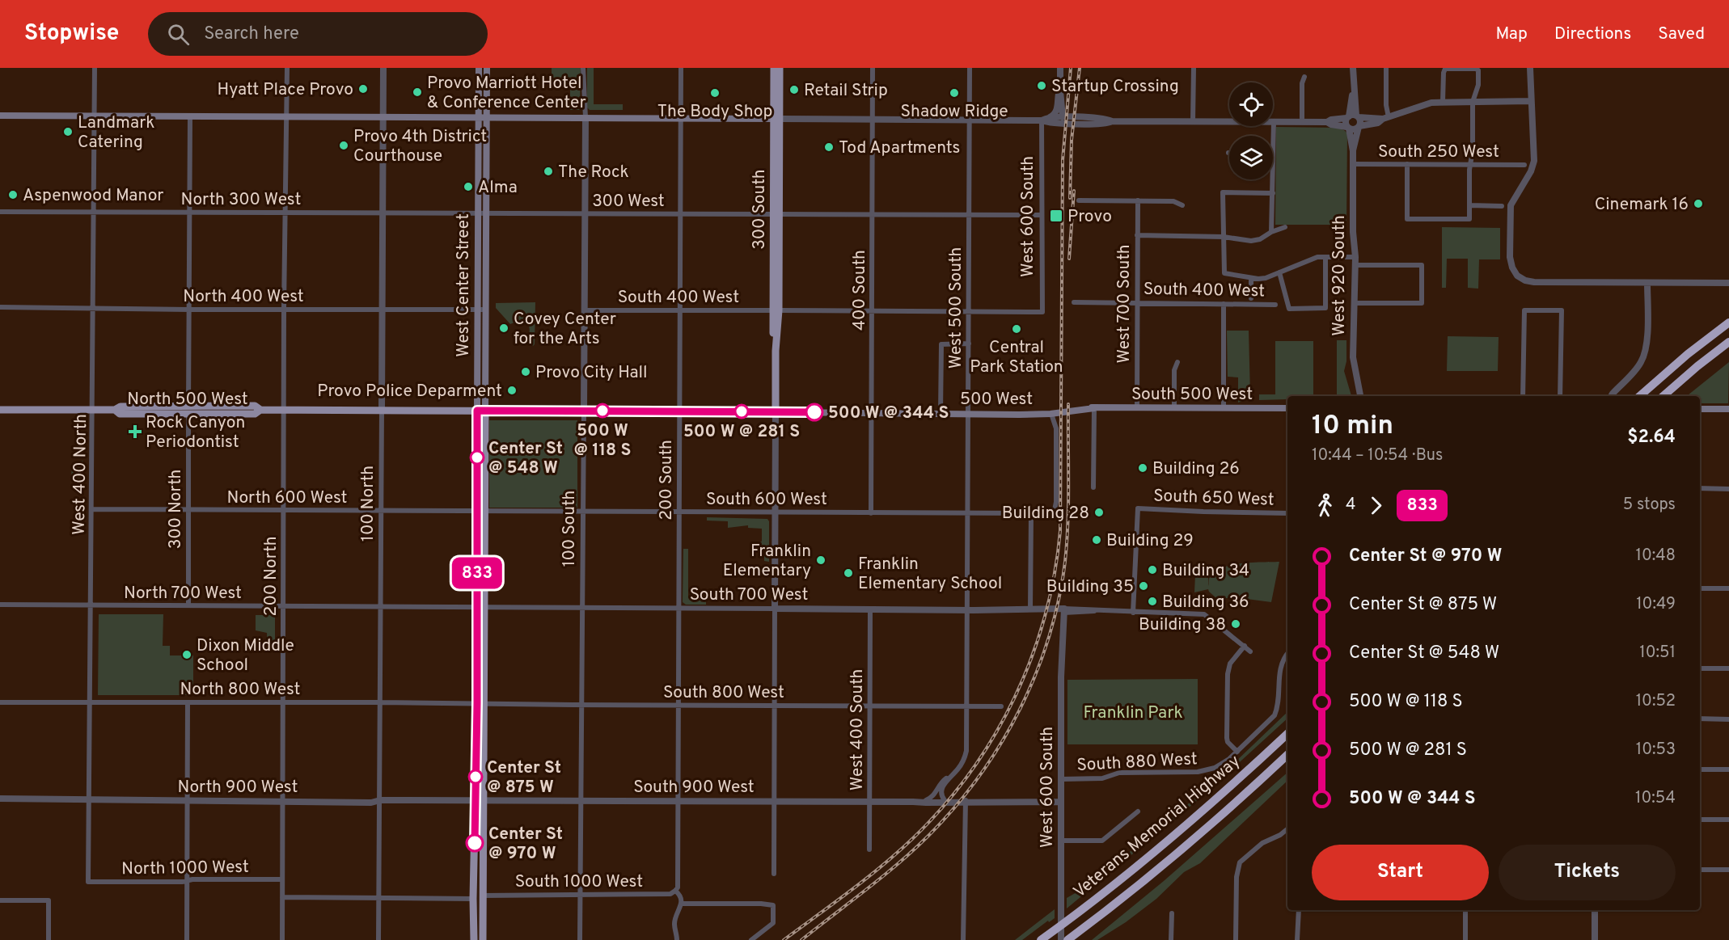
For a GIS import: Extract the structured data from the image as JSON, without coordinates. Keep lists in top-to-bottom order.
{
  "streets": {
    "highway": ["Veterans Memorial Highway"],
    "main road": [
      "300 South",
      "West Center Street",
      "South 500 West",
      "North 500 West",
      "500 West"
    ],
    "street": [
      "South 250 West",
      "North 300 West",
      "300 West",
      "West 600 South",
      "West 920 South",
      "South 400 West",
      "400 South",
      "North 400 West",
      "West 700 South",
      "West 500 South",
      "West 400 North",
      "200 South",
      "North 600 West",
      "South 650 West",
      "South 600 West",
      "100 North",
      "300 North",
      "100 South",
      "200 North",
      "North 700 West",
      "South 700 West",
      "North 800 West",
      "South 800 West",
      "West 400 South",
      "South 880 West",
      "North 900 West",
      "South 900 West",
      "North 1000 West",
      "South 1000 West"
    ]
  },
  "crossings": [
    ["South 250 West", "West 920 South"],
    ["North 300 West", "300 West"],
    ["North 300 West", "West Center Street"],
    ["North 300 West", "West 400 North"],
    ["North 300 West", "100 North"],
    ["North 300 West", "300 North"],
    ["North 300 West", "200 North"],
    ["300 West", "300 South"],
    ["300 West", "West 600 South"],
    ["300 West", "West Center Street"],
    ["300 West", "400 South"],
    ["300 West", "West 500 South"],
    ["300 West", "200 South"],
    ["300 West", "100 South"],
    ["300 South", "South 400 West"],
    ["300 South", "500 West"],
    ["300 South", "South 600 West"],
    ["300 South", "South 700 West"],
    ["West 600 South", "South 400 West"],
    ["West 600 South", "South 700 West"],
    ["West 600 South", "South 880 West"],
    ["West 600 South", "South 900 West"],
    ["West Center Street", "North 400 West"],
    ["West Center Street", "North 500 West"],
    ["West Center Street", "500 West"],
    ["West Center Street", "North 600 West"],
    ["West Center Street", "South 600 West"],
    ["West Center Street", "North 700 West"],
    ["West Center Street", "South 700 West"],
    ["West Center Street", "North 800 West"],
    ["West Center Street", "South 800 West"],
    ["West Center Street", "North 900 West"],
    ["West Center Street", "South 900 West"],
    ["West Center Street", "South 1000 West"],
    ["South 400 West", "400 South"],
    ["South 400 West", "West 700 South"],
    ["South 400 West", "West 500 South"],
    ["South 400 West", "200 South"],
    ["South 400 West", "100 South"],
    ["400 South", "500 West"],
    ["400 South", "South 600 West"],
    ["North 400 West", "West 400 North"],
    ["North 400 West", "100 North"],
    ["North 400 West", "300 North"],
    ["North 400 West", "200 North"],
    ["West 700 South", "South 500 West"],
    ["West 500 South", "500 West"],
    ["West 500 South", "South 600 West"],
    ["West 500 South", "South 700 West"],
    ["West 500 South", "South 800 West"],
    ["West 500 South", "South 900 West"],
    ["South 500 West", "500 West"],
    ["South 500 West", "South 600 West"],
    ["North 500 West", "500 West"],
    ["North 500 West", "West 400 North"],
    ["North 500 West", "100 North"],
    ["North 500 West", "300 North"],
    ["North 500 West", "200 North"],
    ["500 West", "200 South"],
    ["500 West", "100 South"],
    ["West 400 North", "North 600 West"],
    ["West 400 North", "North 700 West"],
    ["West 400 North", "North 800 West"],
    ["West 400 North", "North 900 West"],
    ["West 400 North", "North 1000 West"],
    ["200 South", "South 600 West"],
    ["200 South", "South 700 West"],
    ["200 South", "South 800 West"],
    ["200 South", "South 900 West"],
    ["200 South", "South 1000 West"],
    ["North 600 West", "South 600 West"],
    ["North 600 West", "100 North"],
    ["North 600 West", "300 North"],
    ["North 600 West", "200 North"],
    ["South 650 West", "South 700 West"],
    ["South 600 West", "100 South"],
    ["100 North", "North 700 West"],
    ["100 North", "North 800 West"],
    ["100 North", "North 900 West"],
    ["300 North", "North 700 West"],
    ["100 South", "South 700 West"],
    ["100 South", "South 800 West"],
    ["100 South", "South 900 West"],
    ["100 South", "South 1000 West"],
    ["200 North", "North 700 West"],
    ["200 North", "North 800 West"],
    ["200 North", "North 900 West"],
    ["200 North", "North 1000 West"],
    ["North 700 West", "South 700 West"],
    ["South 700 West", "West 400 South"],
    ["North 800 West", "South 800 West"],
    ["South 800 West", "West 400 South"],
    ["West 400 South", "South 900 West"],
    ["North 900 West", "South 900 West"]
  ],
  "parks": ["Franklin Park"],
  "places": {
    "other": [
      "Startup Crossing",
      "Hyatt Place Provo",
      "Retail Strip",
      "Provo Marriott Hotel & Conference Center",
      "The Body Shop",
      "Shadow Ridge",
      "Landmark Catering",
      "Provo 4th District Courthouse",
      "Tod Apartments",
      "The Rock",
      "Alma",
      "Aspenwood Manor",
      "Cinemark 16",
      "Covey Center for the Arts",
      "Central Park Station",
      "Provo City Hall",
      "Provo Police Deparment",
      "500 W @ 118 S",
      "500 W @ 281 S",
      "500 W @ 344 S",
      "Center St @ 548 W",
      "Building 26",
      "Building 28",
      "Building 29",
      "Franklin Elementary",
      "Building 34",
      "Franklin Elementary School",
      "Building 35",
      "Building 36",
      "Building 38",
      "Dixon Middle School",
      "Center St @ 875 W",
      "Center St @ 970 W"
    ],
    "transit": ["Provo"],
    "health": ["Rock Canyon Periodontist"]
  },
  "lines": ["bus line 833"],
  "page": {
    "header": "Stopwise",
    "search": "Search here",
    "nav": ["Map", "Directions", "Saved"],
    "on_map": "833",
    "heading": ["10 min", "10:44 – 10:54 · Bus", "$2.64"],
    "legs": ["4", "833", "5 stops"],
    "list": [
      {
        "name": "Center St @ 970 W",
        "value": "10:48"
      },
      {
        "name": "Center St @ 875 W",
        "value": "10:49"
      },
      {
        "name": "Center St @ 548 W",
        "value": "10:51"
      },
      {
        "name": "500 W @ 118 S",
        "value": "10:52"
      },
      {
        "name": "500 W @ 281 S",
        "value": "10:53"
      },
      {
        "name": "500 W @ 344 S",
        "value": "10:54"
      }
    ],
    "buttons": ["Start", "Tickets"]
  }
}
